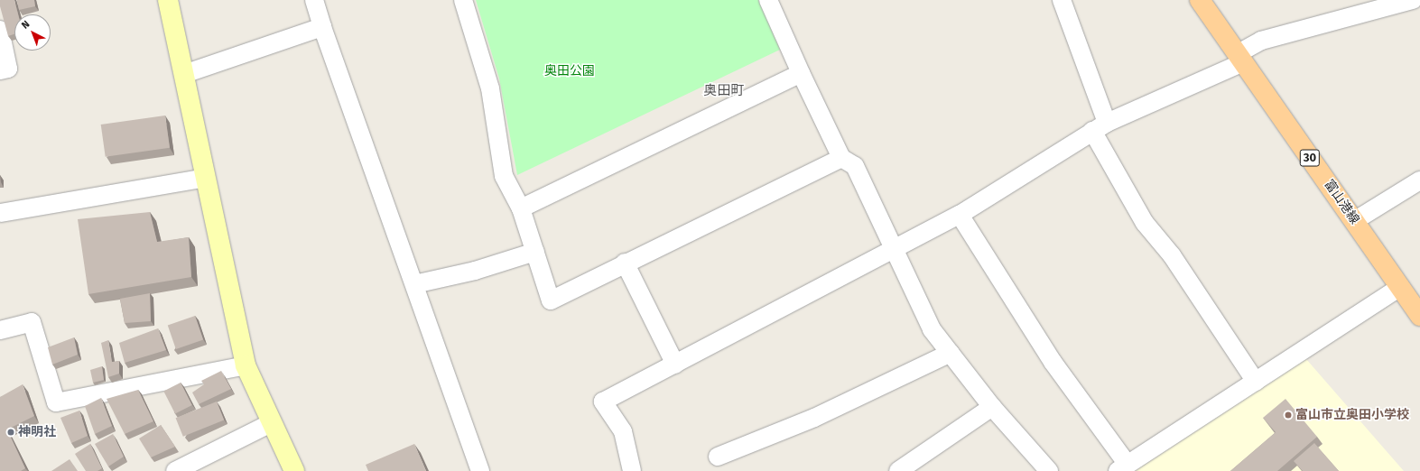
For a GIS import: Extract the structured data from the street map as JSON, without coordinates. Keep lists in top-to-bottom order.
{
  "streets": {
    "main road": ["30", "富山港線"]
  },
  "districts": ["奥田町"],
  "parks": ["奥田公園"],
  "places": ["富山市立奥田小学校", "神明社"],
  "north": "top left"
}
